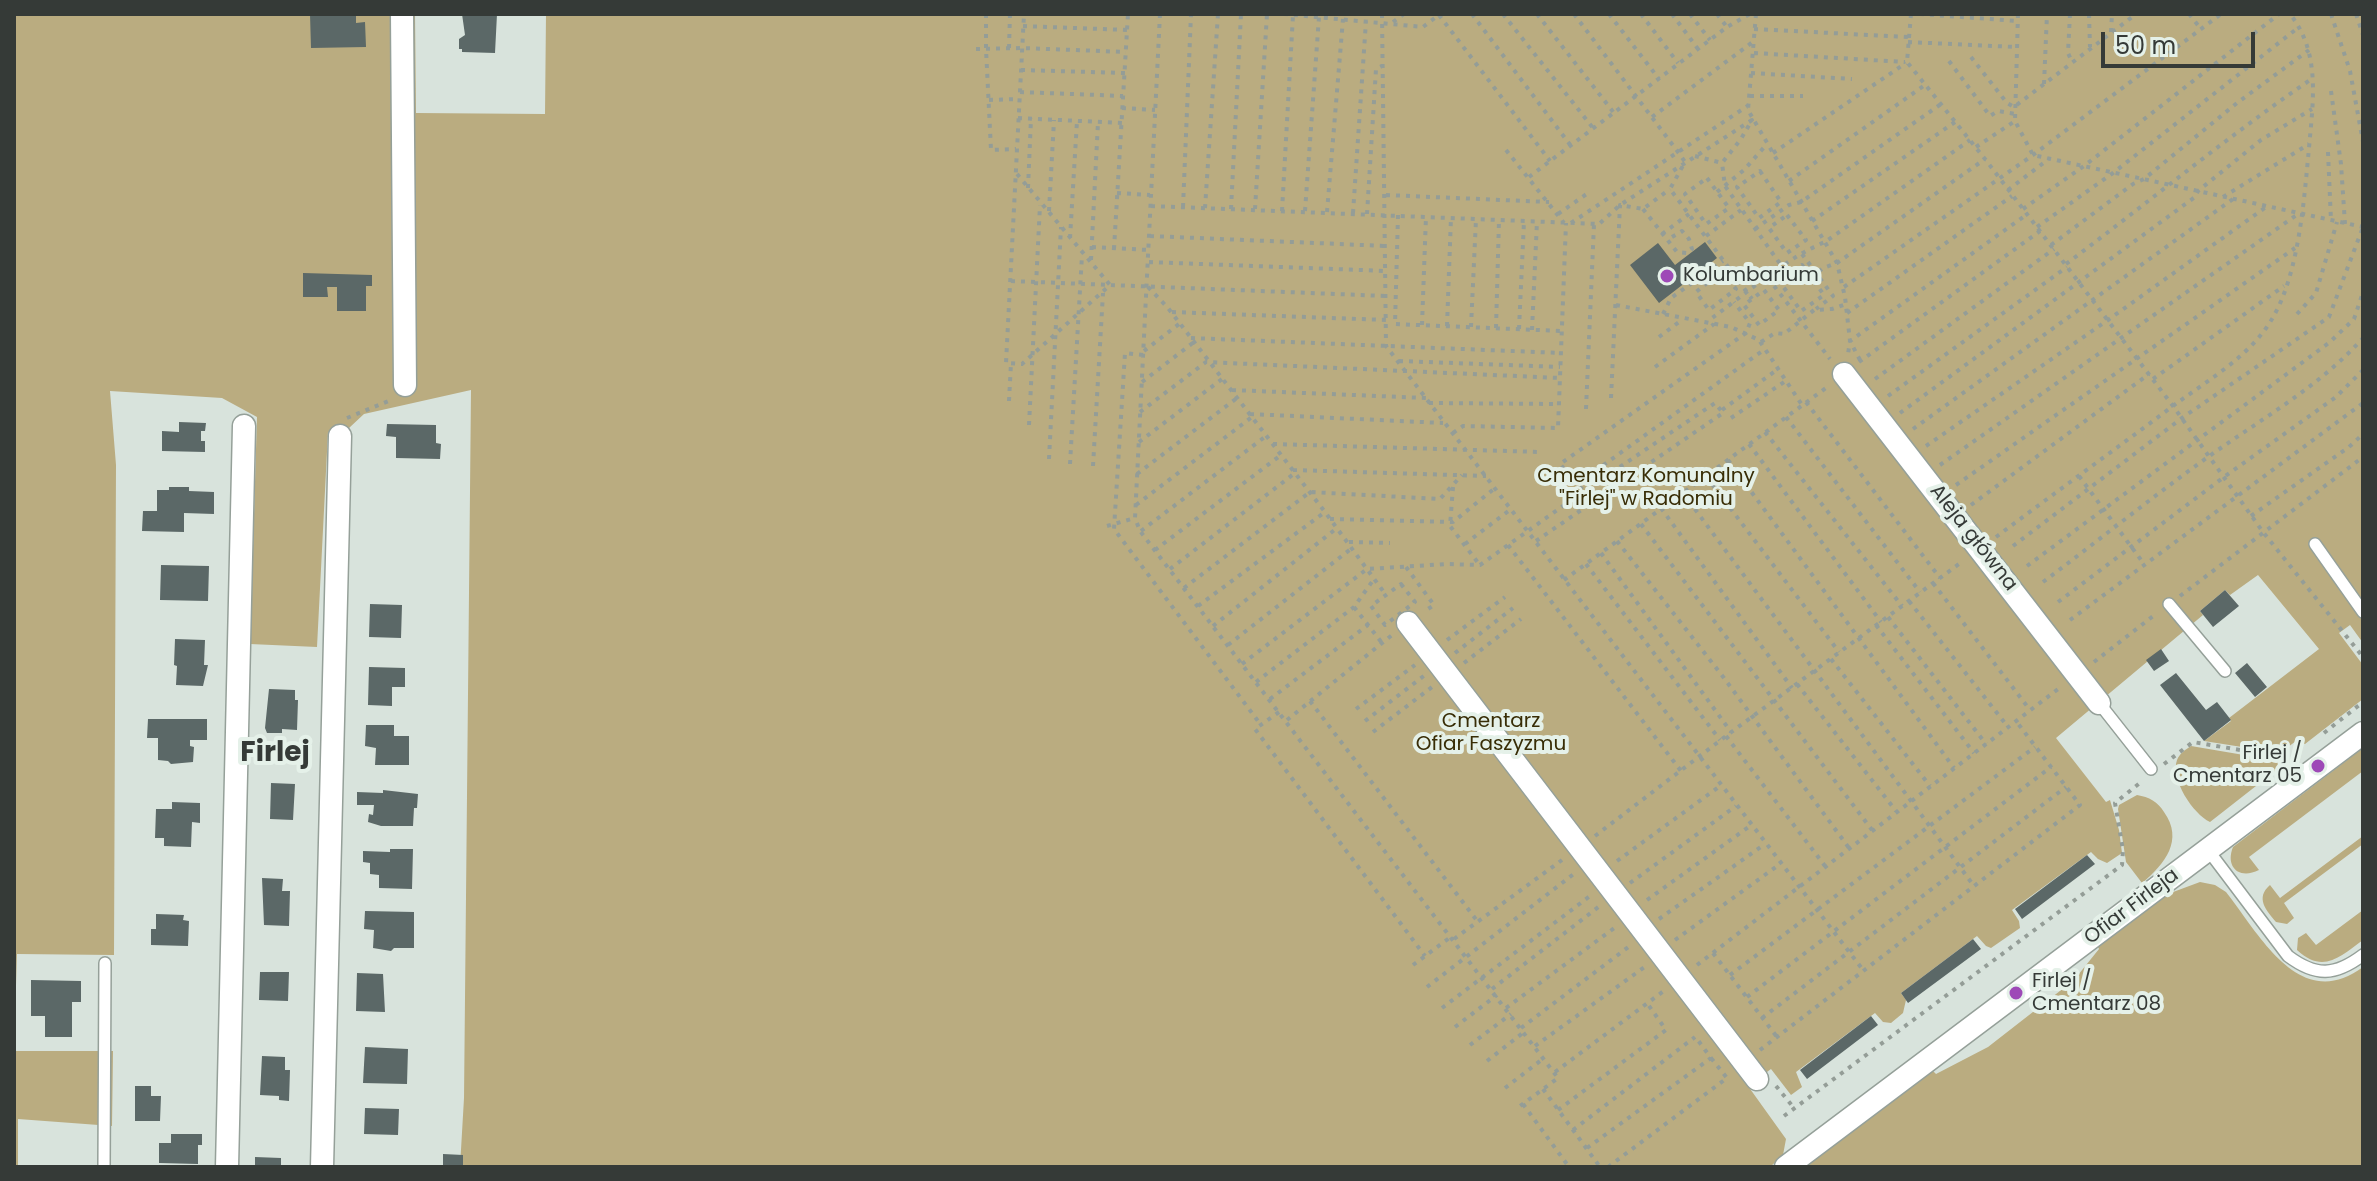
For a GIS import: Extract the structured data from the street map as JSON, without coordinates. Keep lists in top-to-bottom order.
{
  "streets": {
    "street": ["Aleja główna", "Ofiar Firleja"]
  },
  "districts": ["Firlej"],
  "parks": ["Cmentarz Komunalny \"Firlej\" w Radomiu", "Cmentarz Ofiar Faszyzmu"],
  "places": ["Kolumbarium", "Firlej / Cmentarz 05", "Firlej / Cmentarz 08"],
  "scale_bar": "50 m"
}
